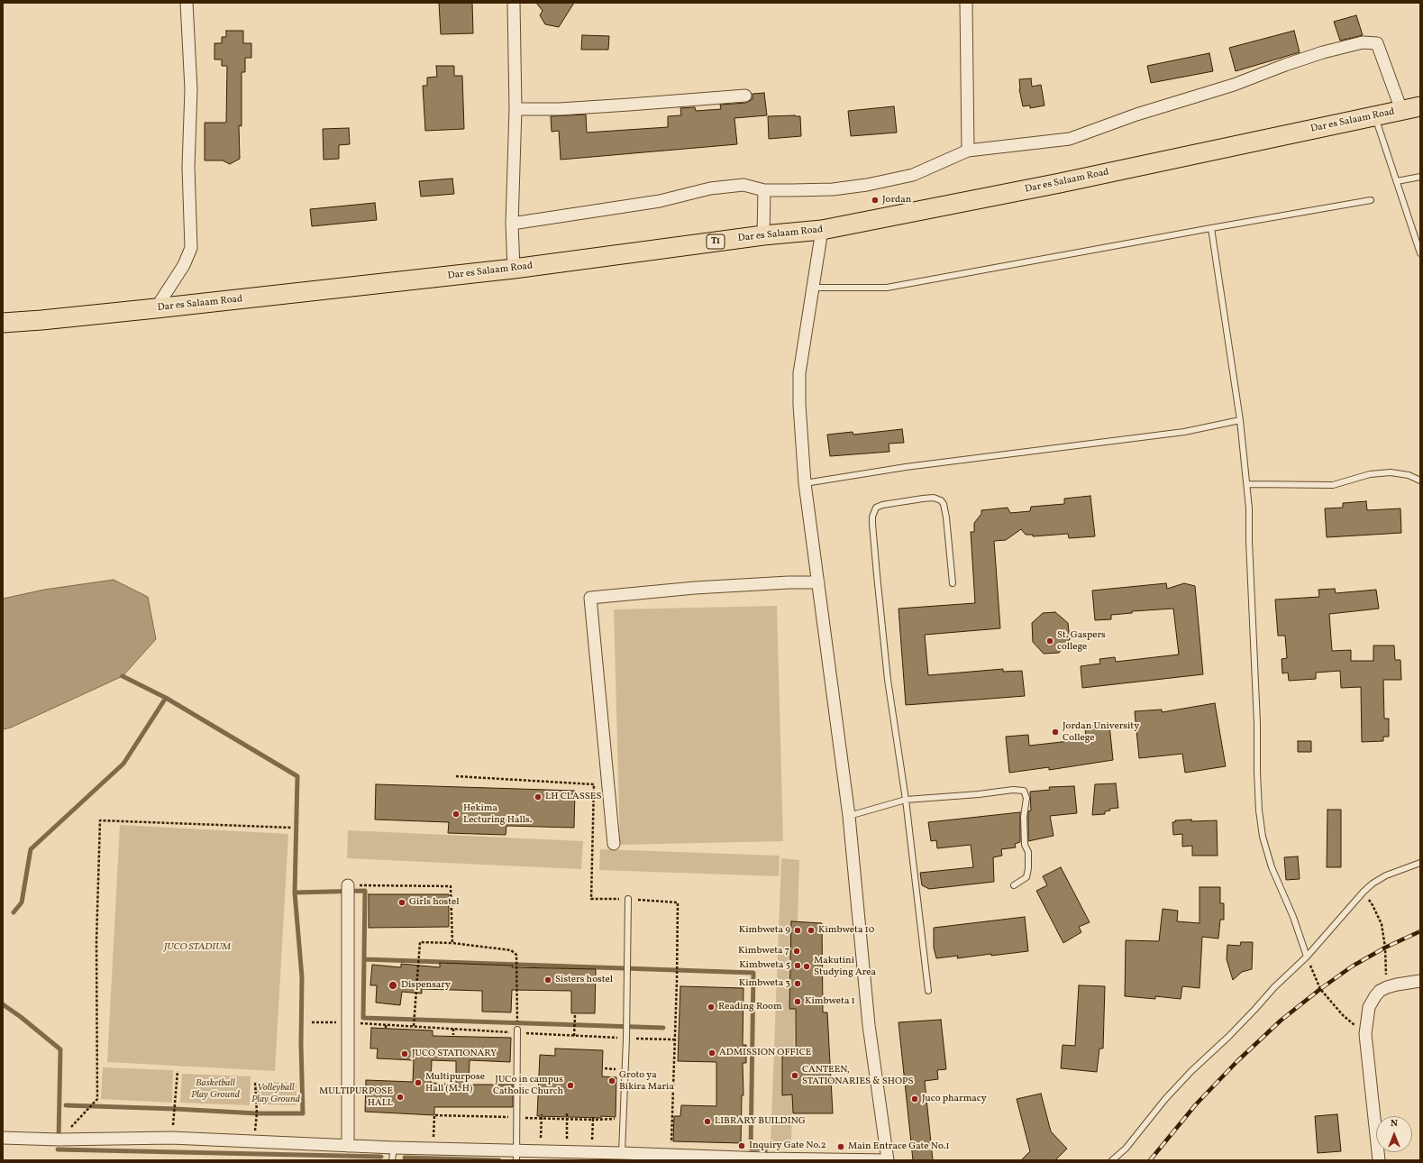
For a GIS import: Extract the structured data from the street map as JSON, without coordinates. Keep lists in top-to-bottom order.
{
  "streets": {
    "highway": ["Dar es Salaam Road", "T1"]
  },
  "parks": ["JUCO STADIUM", "Basketball Play Ground", "Volleyball Play Ground"],
  "places": [
    "Jordan",
    "St. Gaspers college",
    "Jordan University College",
    "LH CLASSES",
    "Hekima Lecturing Halls.",
    "Girls hostel",
    "Kimbweta 9",
    "Kimbweta 10",
    "Kimbweta 7",
    "Kimbweta 5",
    "Makutini Studying Area",
    "Sisters hostel",
    "Kimbweta 3",
    "Dispensary",
    "Kimbweta 1",
    "Reading Room",
    "ADMISSION OFFICE",
    "JUCO STATIONARY",
    "CANTEEN, STATIONARIES & SHOPS",
    "Groto ya Bikira Maria",
    "Multipurpose Hall (M. H)",
    "JUCo in campus Catholic Church",
    "MULTIPURPOSE HALL",
    "Juco pharmacy",
    "LIBRARY BUILDING",
    "Inquiry Gate No.2",
    "Main Entrace Gate No.1"
  ],
  "north": "top"
}
